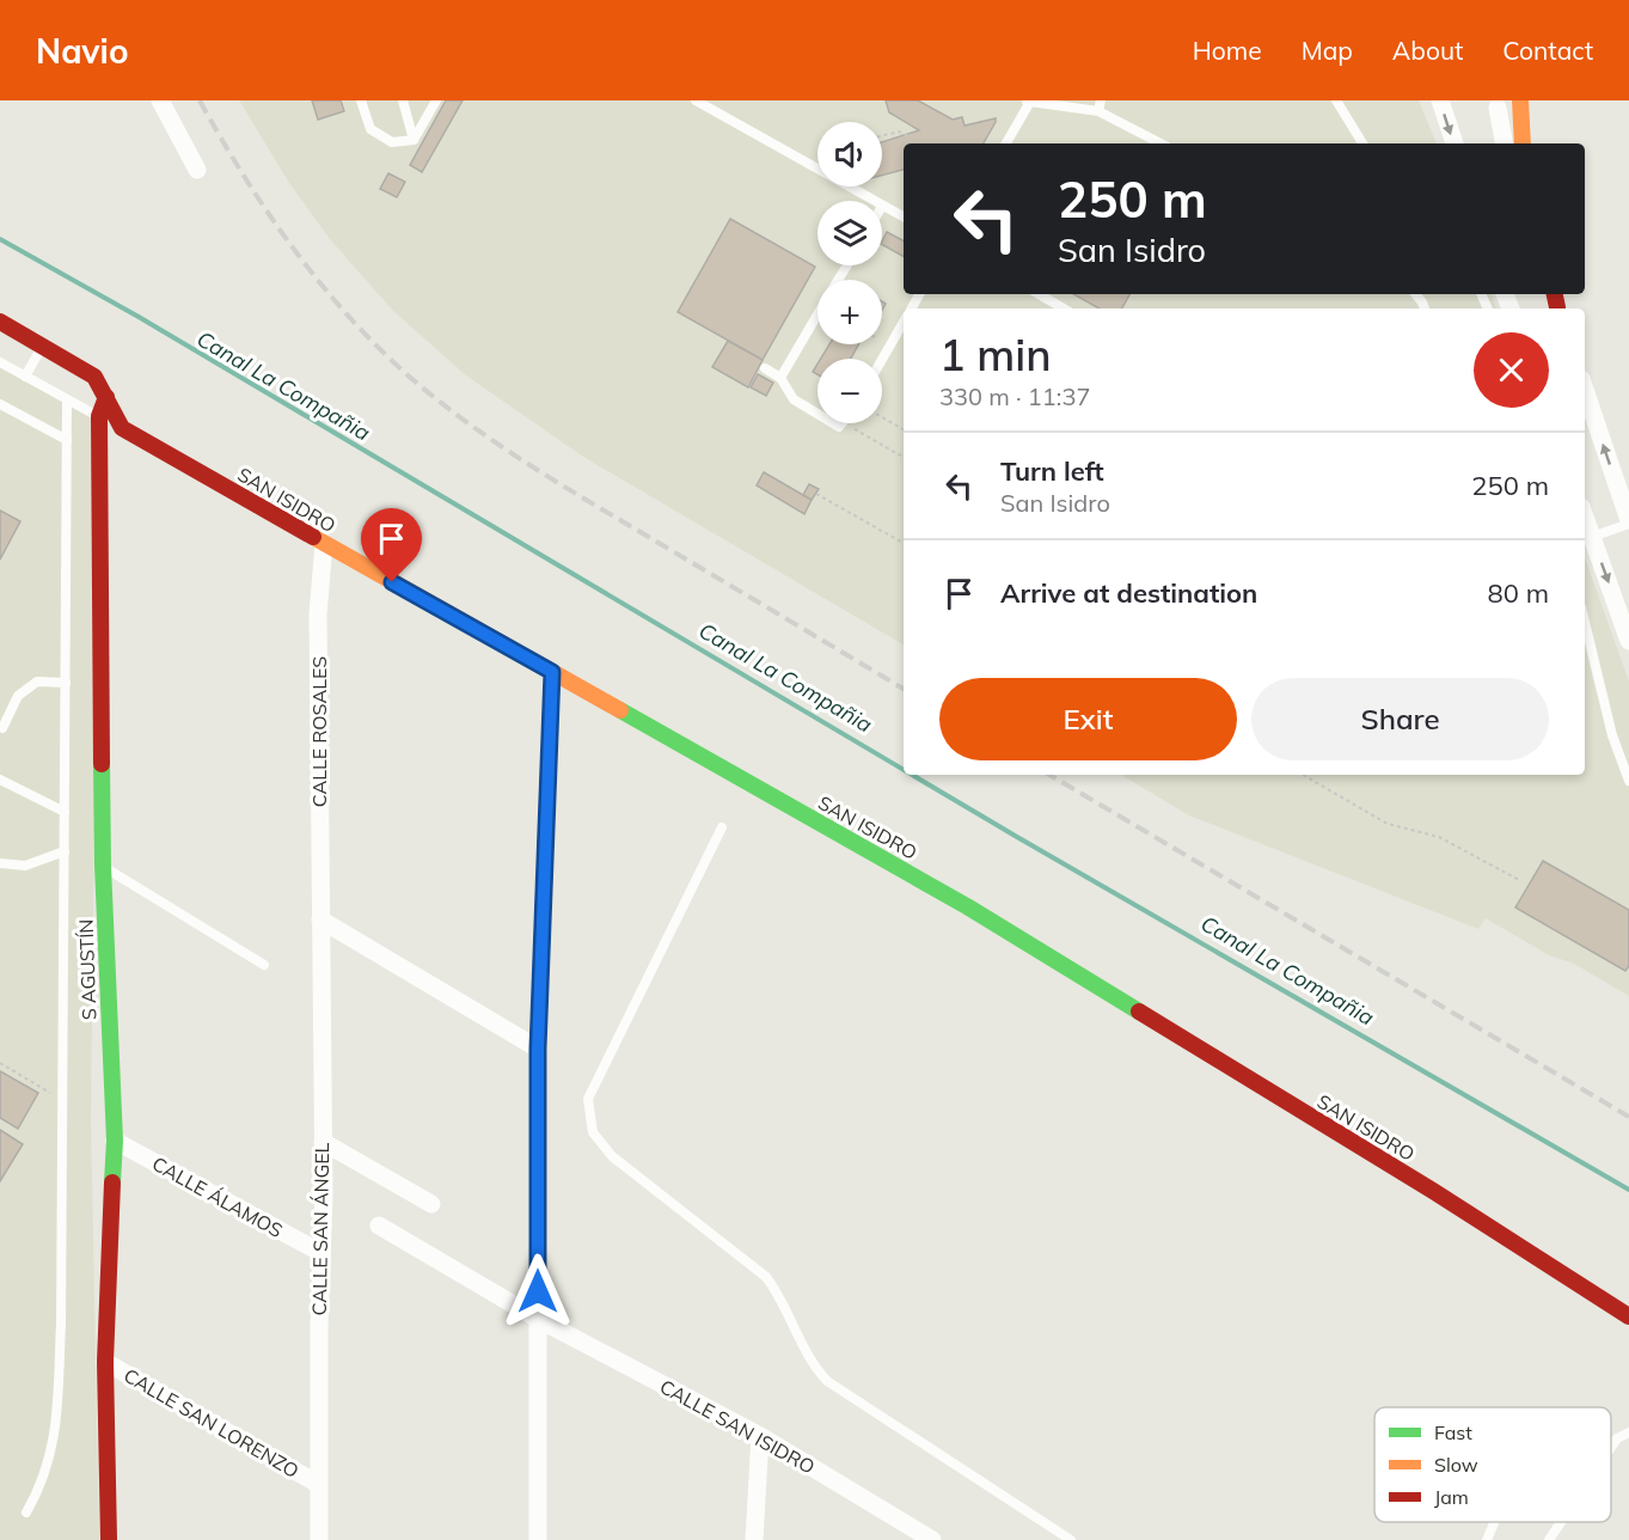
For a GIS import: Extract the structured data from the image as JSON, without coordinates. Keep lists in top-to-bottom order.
{
  "streets": {
    "main road": ["SAN ISIDRO", "S AGUSTÍN"],
    "street": [
      "CALLE ROSALES",
      "CALLE ÁLAMOS",
      "CALLE SAN ÁNGEL",
      "CALLE SAN LORENZO",
      "CALLE SAN ISIDRO"
    ]
  },
  "crossings": [
    ["SAN ISIDRO", "CALLE ROSALES"],
    ["SAN ISIDRO", "S AGUSTÍN"],
    ["CALLE ROSALES", "CALLE SAN ÁNGEL"],
    ["S AGUSTÍN", "CALLE ÁLAMOS"],
    ["S AGUSTÍN", "CALLE SAN LORENZO"],
    ["CALLE ÁLAMOS", "CALLE SAN ÁNGEL"],
    ["CALLE SAN ÁNGEL", "CALLE SAN LORENZO"]
  ],
  "water": ["Canal La Compañia"],
  "legend": ["Fast", "Slow", "Jam"],
  "page": {
    "header": "Navio",
    "nav": [
      "Home",
      "Map",
      "About",
      "Contact"
    ],
    "map_buttons": ["+", "−"],
    "turn": ["250 m", "San Isidro"],
    "heading": ["1 min", "330 m · 11:37"],
    "list": [
      {
        "name": "Turn left",
        "note": "San Isidro",
        "value": "250 m"
      },
      {
        "name": "Arrive at destination",
        "value": "80 m"
      }
    ],
    "buttons": ["Exit", "Share"]
  }
}
